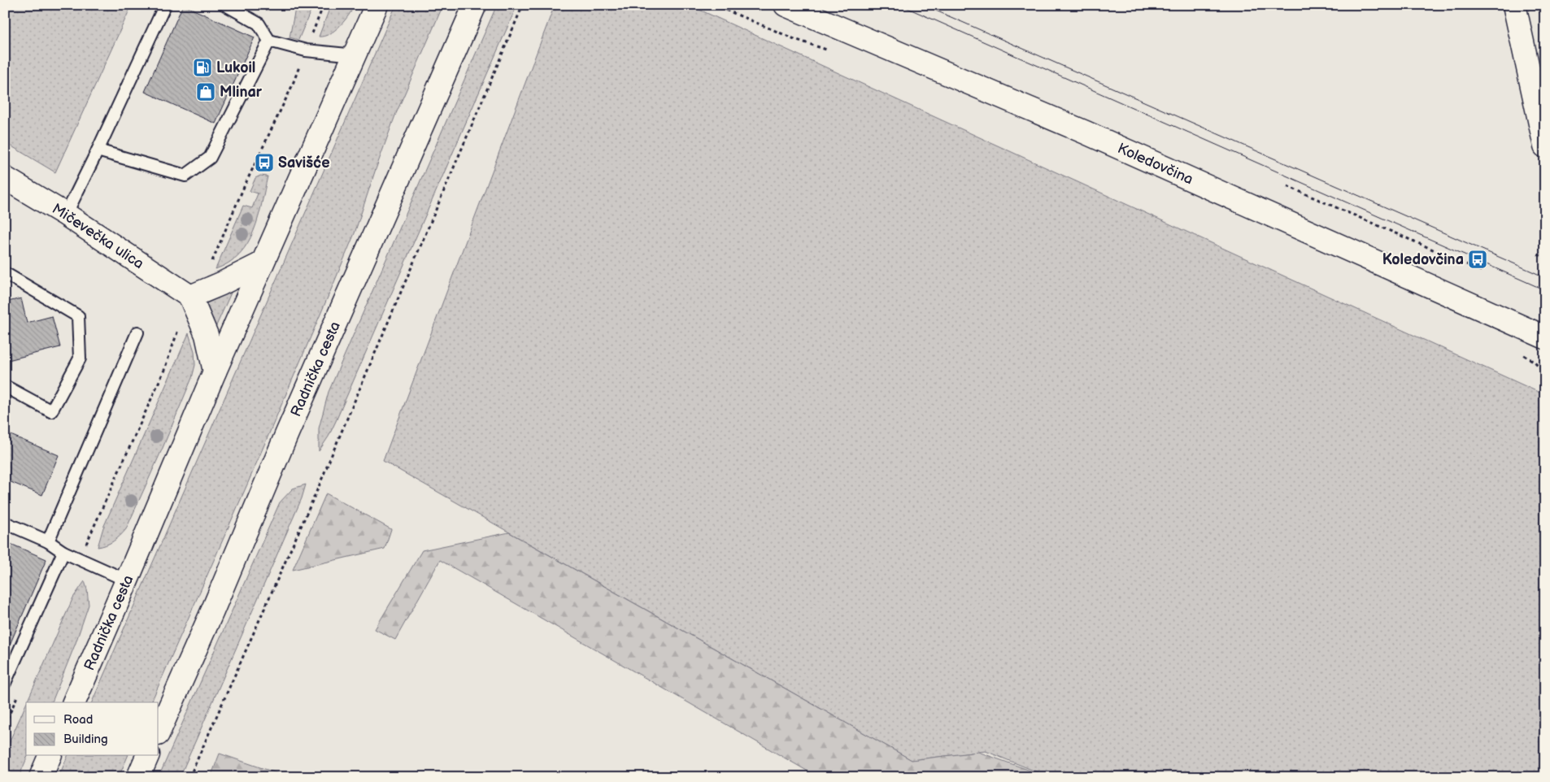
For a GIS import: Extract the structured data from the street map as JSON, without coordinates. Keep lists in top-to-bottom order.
{
  "streets": {
    "main road": ["Koledovčina", "Mičevečka ulica", "Radnička cesta"]
  },
  "places": {
    "fuel station": ["Lukoil"],
    "shop": ["Mlinar"],
    "bus stop": ["Savišće", "Koledovčina"]
  },
  "legend": ["Road", "Building"]
}
